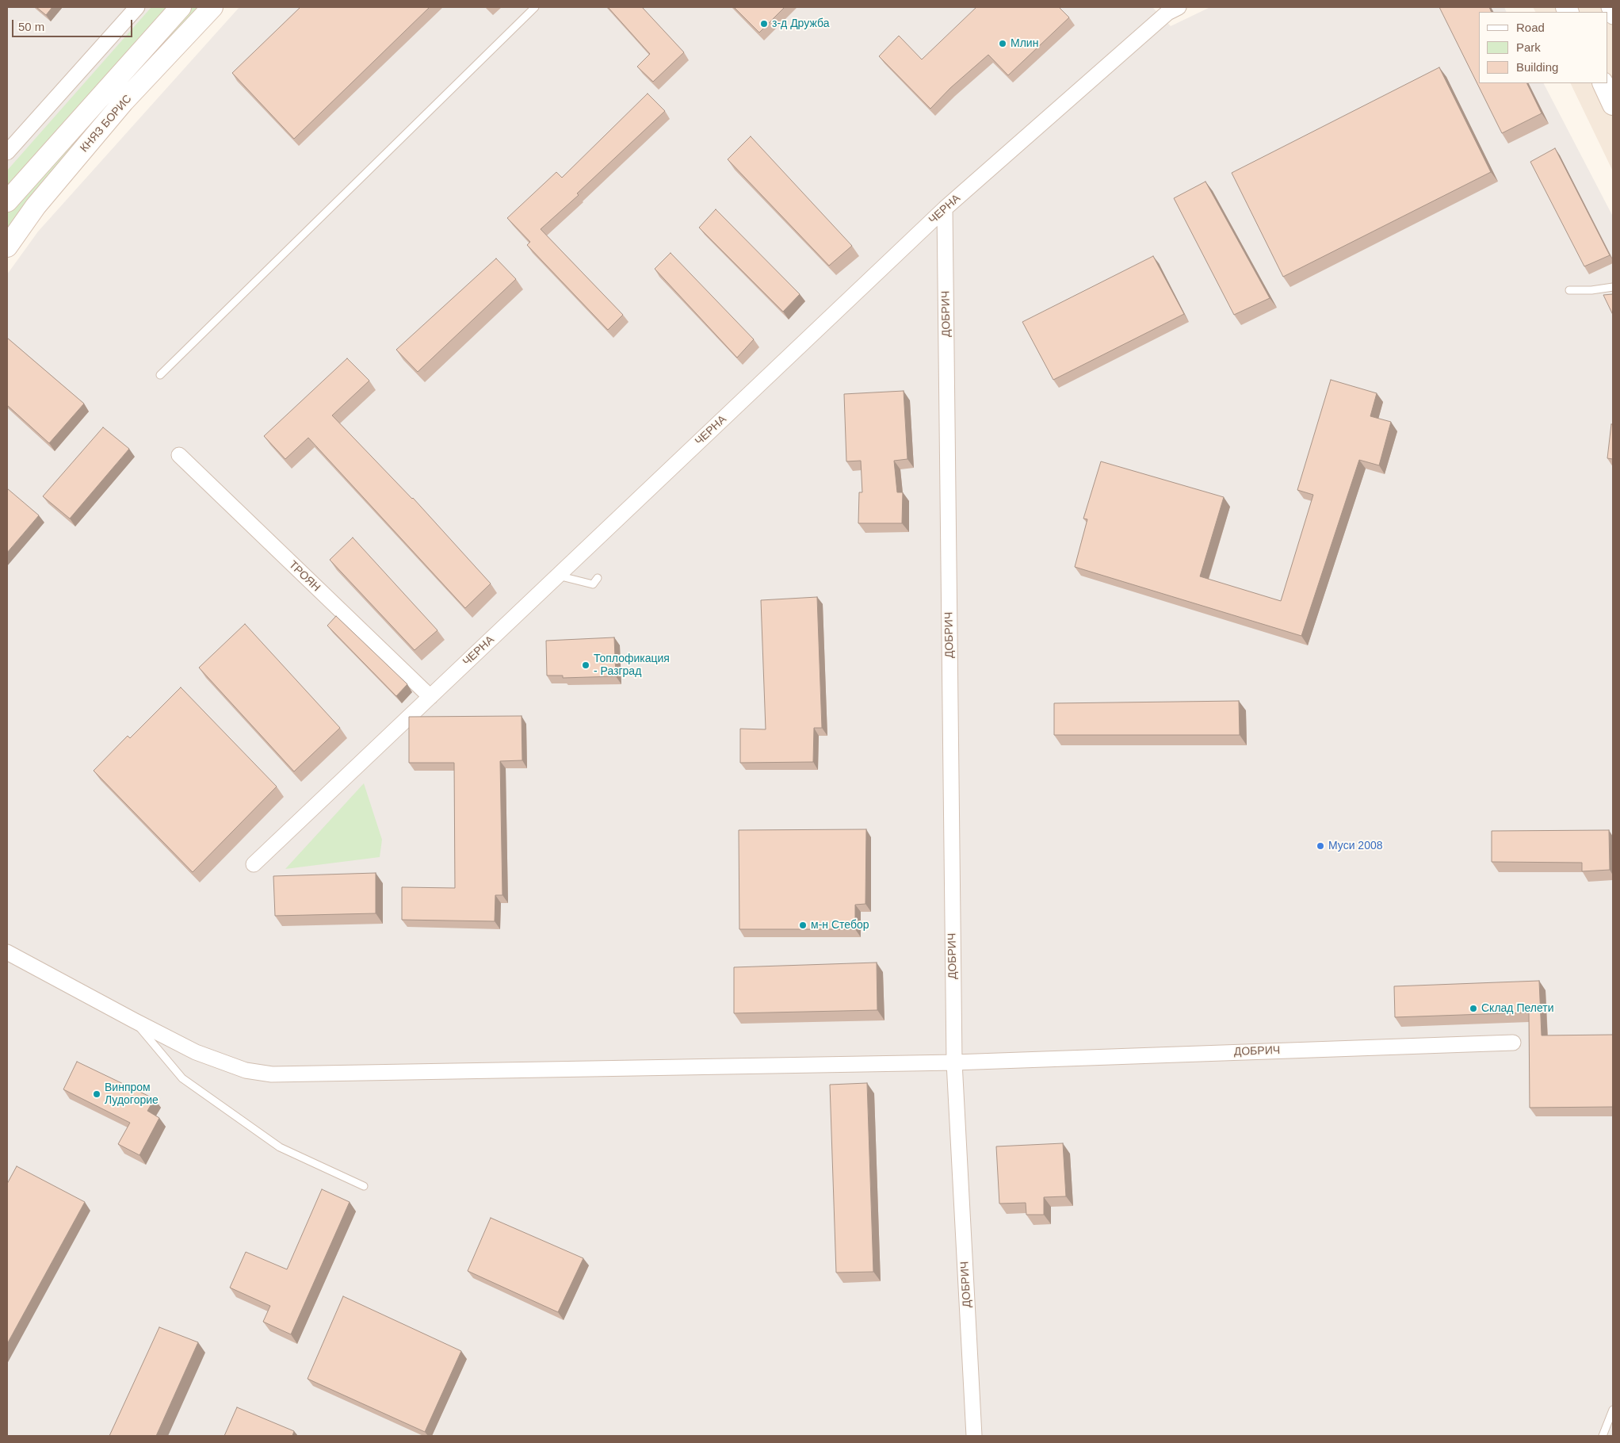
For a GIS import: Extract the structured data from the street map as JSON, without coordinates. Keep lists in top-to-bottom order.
{
  "streets": {
    "street": [
      "КНЯЗ БОРИС",
      "ЧЕРНА",
      "ДОБРИЧ",
      "ТРОЯН"
    ]
  },
  "crossings": [
    ["ЧЕРНА", "ДОБРИЧ"],
    ["ЧЕРНА", "ТРОЯН"]
  ],
  "places": [
    "з-д Дружба",
    "Млин",
    "Топлофикация - Разград",
    "Муси 2008",
    "м-н Стебор",
    "Склад Пелети",
    "Винпром Лудогорие"
  ],
  "legend": ["Road", "Park", "Building"],
  "scale_bar": "50 m"
}
